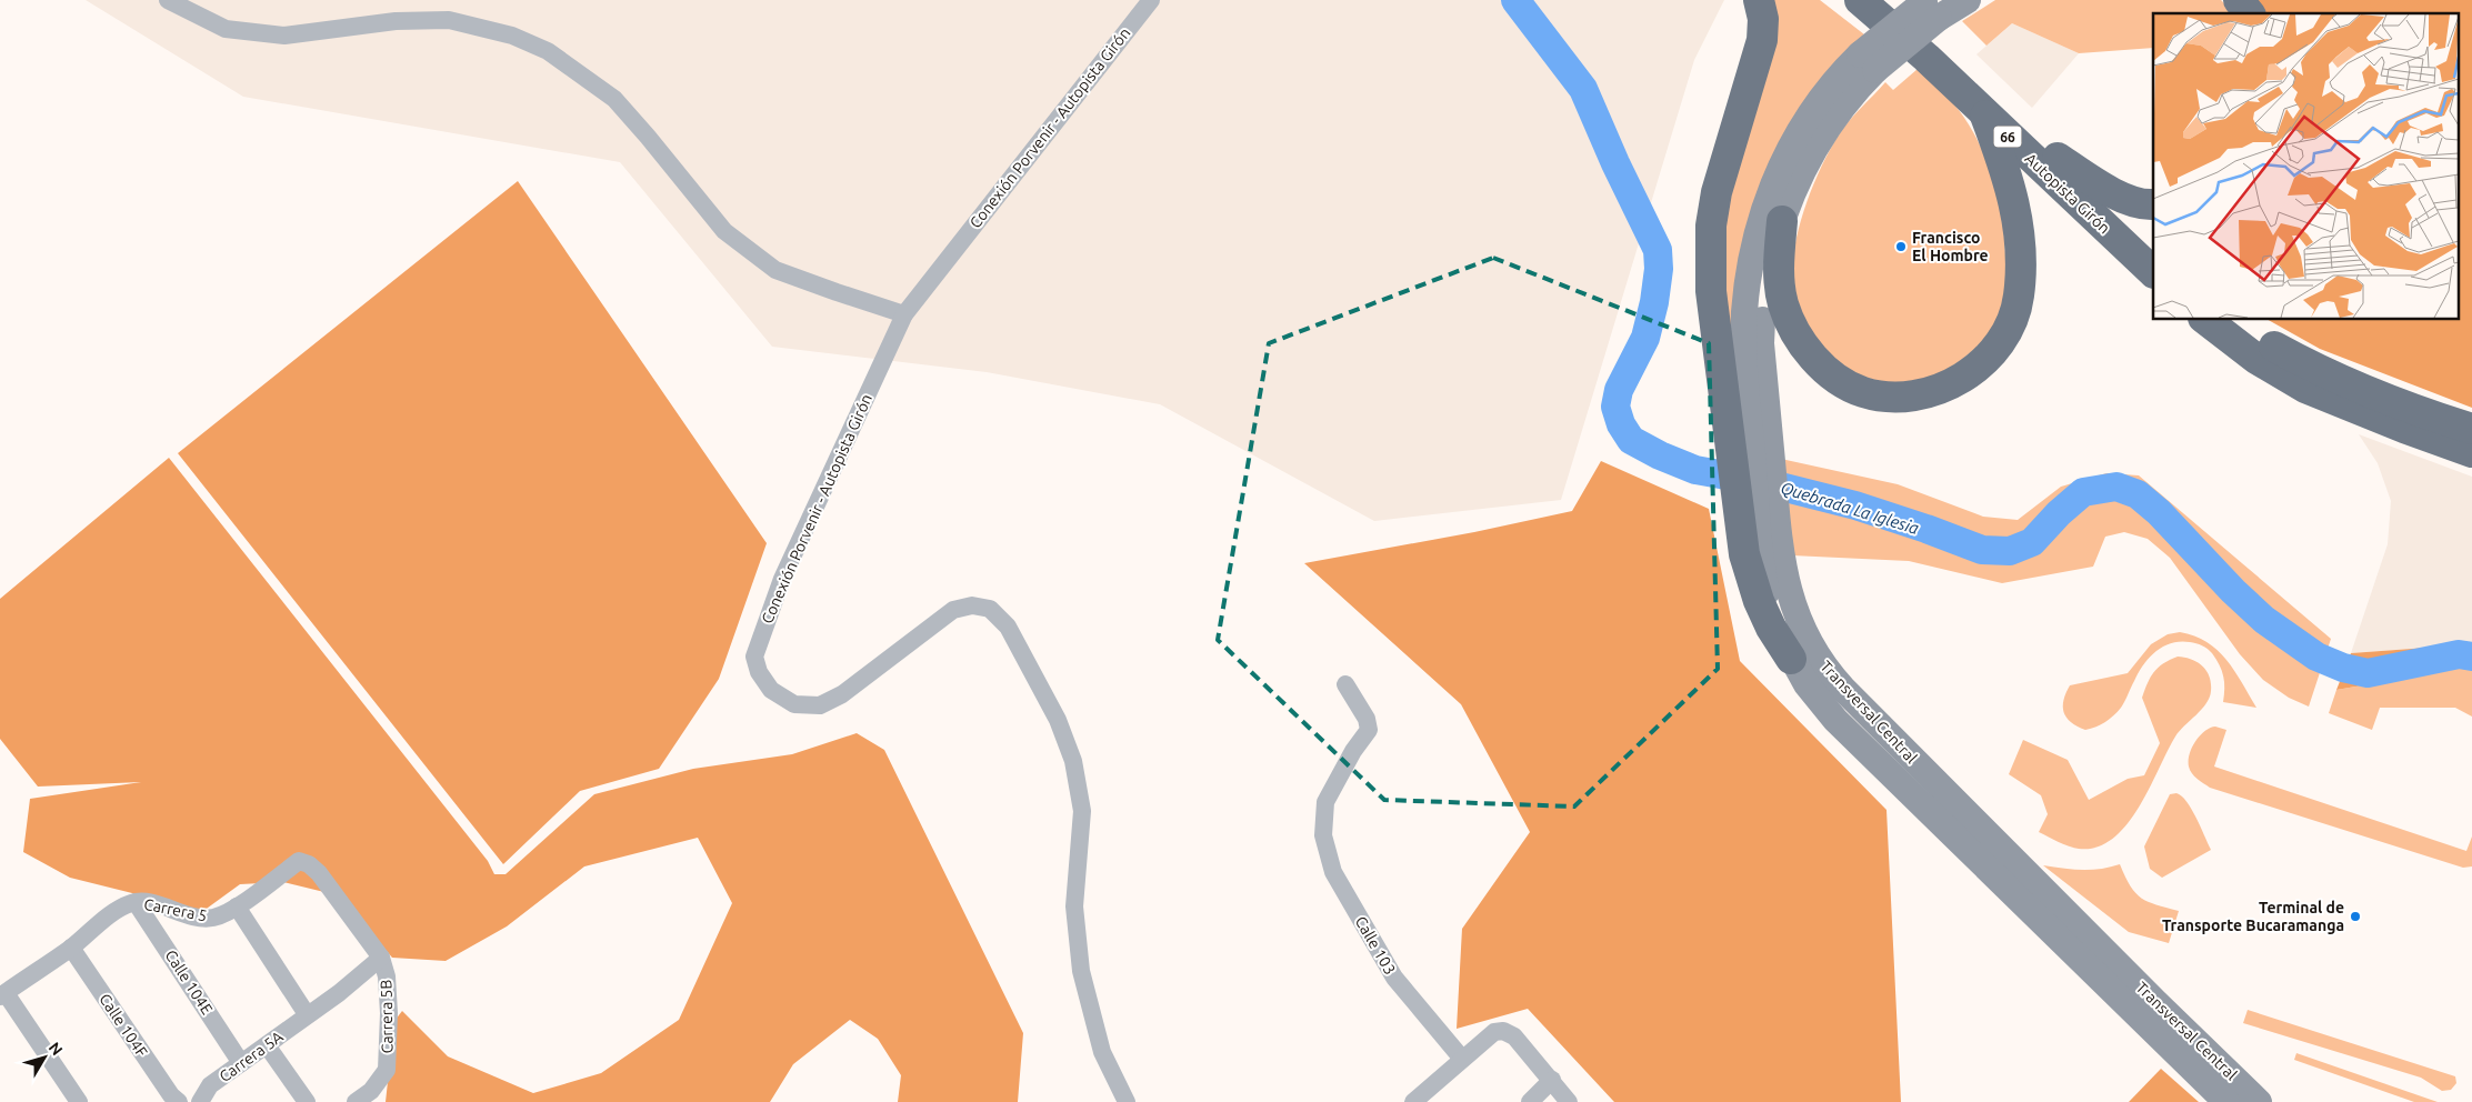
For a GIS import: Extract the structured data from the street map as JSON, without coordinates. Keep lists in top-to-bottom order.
{
  "streets": {
    "highway": ["66", "Autopista Girón"],
    "main road": ["Transversal Central"],
    "street": [
      "Conexión Porvenir - Autopista Girón",
      "Carrera 5",
      "Calle 103",
      "Calle 104E",
      "Carrera 5B",
      "Calle 104F",
      "Carrera 5A"
    ]
  },
  "crossings": [
    ["Carrera 5", "Calle 104E"],
    ["Carrera 5", "Carrera 5B"],
    ["Carrera 5", "Calle 104F"],
    ["Calle 104E", "Carrera 5A"]
  ],
  "water": ["Quebrada La Iglesia"],
  "places": ["Francisco El Hombre", "Terminal de Transporte Bucaramanga"],
  "north": "top right"
}
